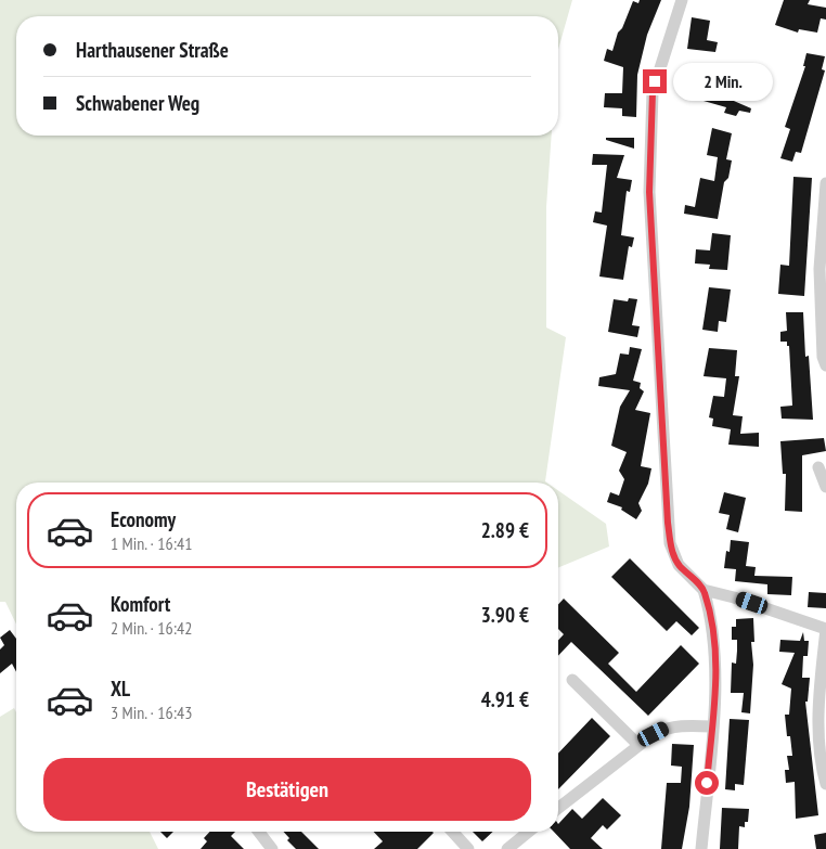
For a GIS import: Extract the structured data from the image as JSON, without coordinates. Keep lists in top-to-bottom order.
{
  "page": {
    "banner": ["Harthausener Straße", "Schwabener Weg"],
    "bubble": "2 Min.",
    "list": [
      {
        "name": "Economy",
        "note": "1 Min. · 16:41",
        "value": "2.89 €"
      },
      {
        "name": "Komfort",
        "note": "2 Min. · 16:42",
        "value": "3.90 €"
      },
      {
        "name": "XL",
        "note": "3 Min. · 16:43",
        "value": "4.91 €"
      }
    ],
    "buttons": "Bestätigen"
  }
}
